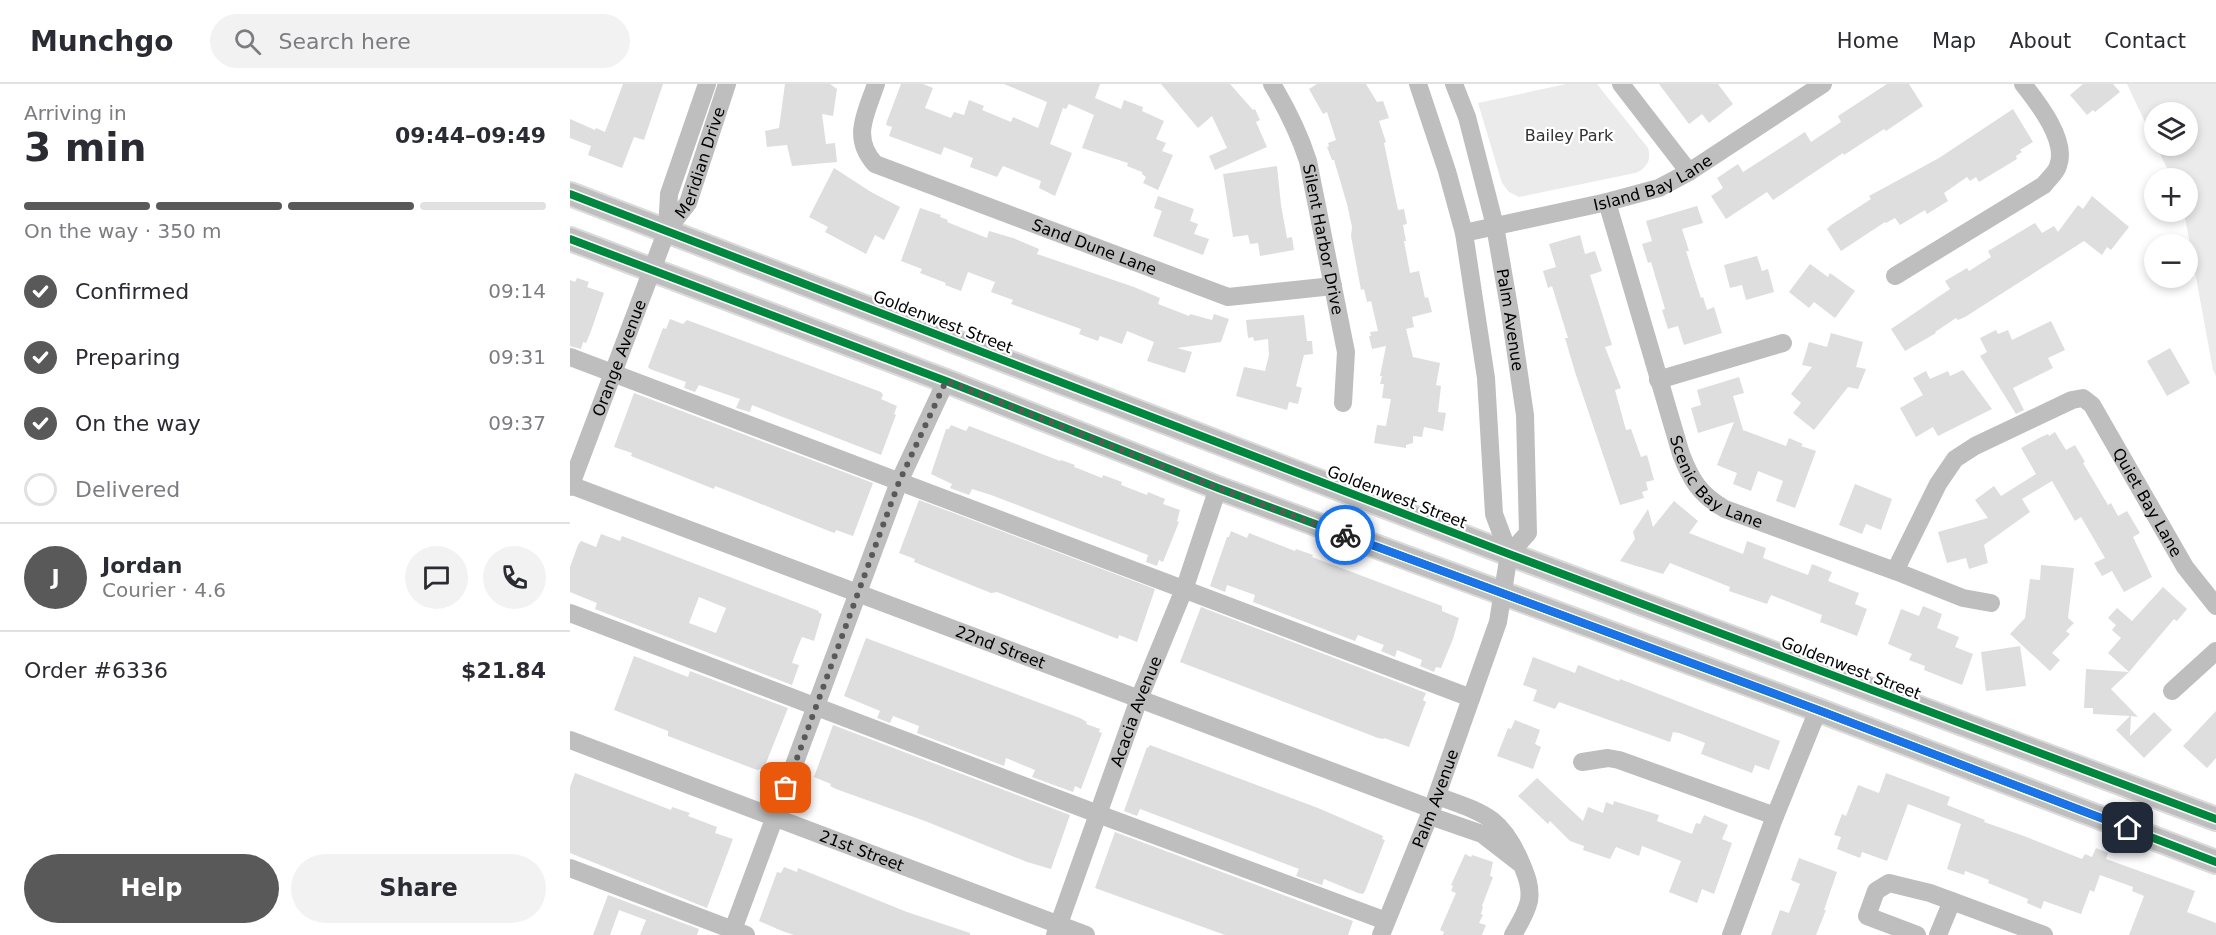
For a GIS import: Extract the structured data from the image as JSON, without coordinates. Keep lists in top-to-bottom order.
{
  "streets": {
    "main road": ["Goldenwest Street"],
    "street": [
      "Meridian Drive",
      "Island Bay Lane",
      "Silent Harbor Drive",
      "Sand Dune Lane",
      "Palm Avenue",
      "Orange Avenue",
      "Scenic Bay Lane",
      "Quiet Bay Lane",
      "22nd Street",
      "Acacia Avenue",
      "21st Street"
    ]
  },
  "crossings": [
    ["Meridian Drive", "Goldenwest Street"],
    ["Meridian Drive", "Orange Avenue"],
    ["Island Bay Lane", "Palm Avenue"],
    ["Island Bay Lane", "Scenic Bay Lane"],
    ["Silent Harbor Drive", "Sand Dune Lane"],
    ["Palm Avenue", "Goldenwest Street"],
    ["Palm Avenue", "22nd Street"],
    ["Goldenwest Street", "Orange Avenue"],
    ["Orange Avenue", "22nd Street"],
    ["Scenic Bay Lane", "Quiet Bay Lane"],
    ["22nd Street", "Acacia Avenue"],
    ["Acacia Avenue", "21st Street"]
  ],
  "parks": ["Bailey Park"],
  "page": {
    "header": "Munchgo",
    "search": "Search here",
    "nav": [
      "Home",
      "Map",
      "About",
      "Contact"
    ],
    "heading": ["3 min", "Arriving in", "09:44–09:49"],
    "panel": [
      "Jordan",
      "Courier · 4.6",
      "Order #6336",
      "$21.84"
    ],
    "map_buttons": ["+", "−"],
    "bar": "On the way · 350 m",
    "list": [
      ["Confirmed", "09:14"],
      ["Preparing", "09:31"],
      ["On the way", "09:37"],
      "Delivered"
    ],
    "round": "J",
    "buttons": ["Help", "Share"]
  }
}
